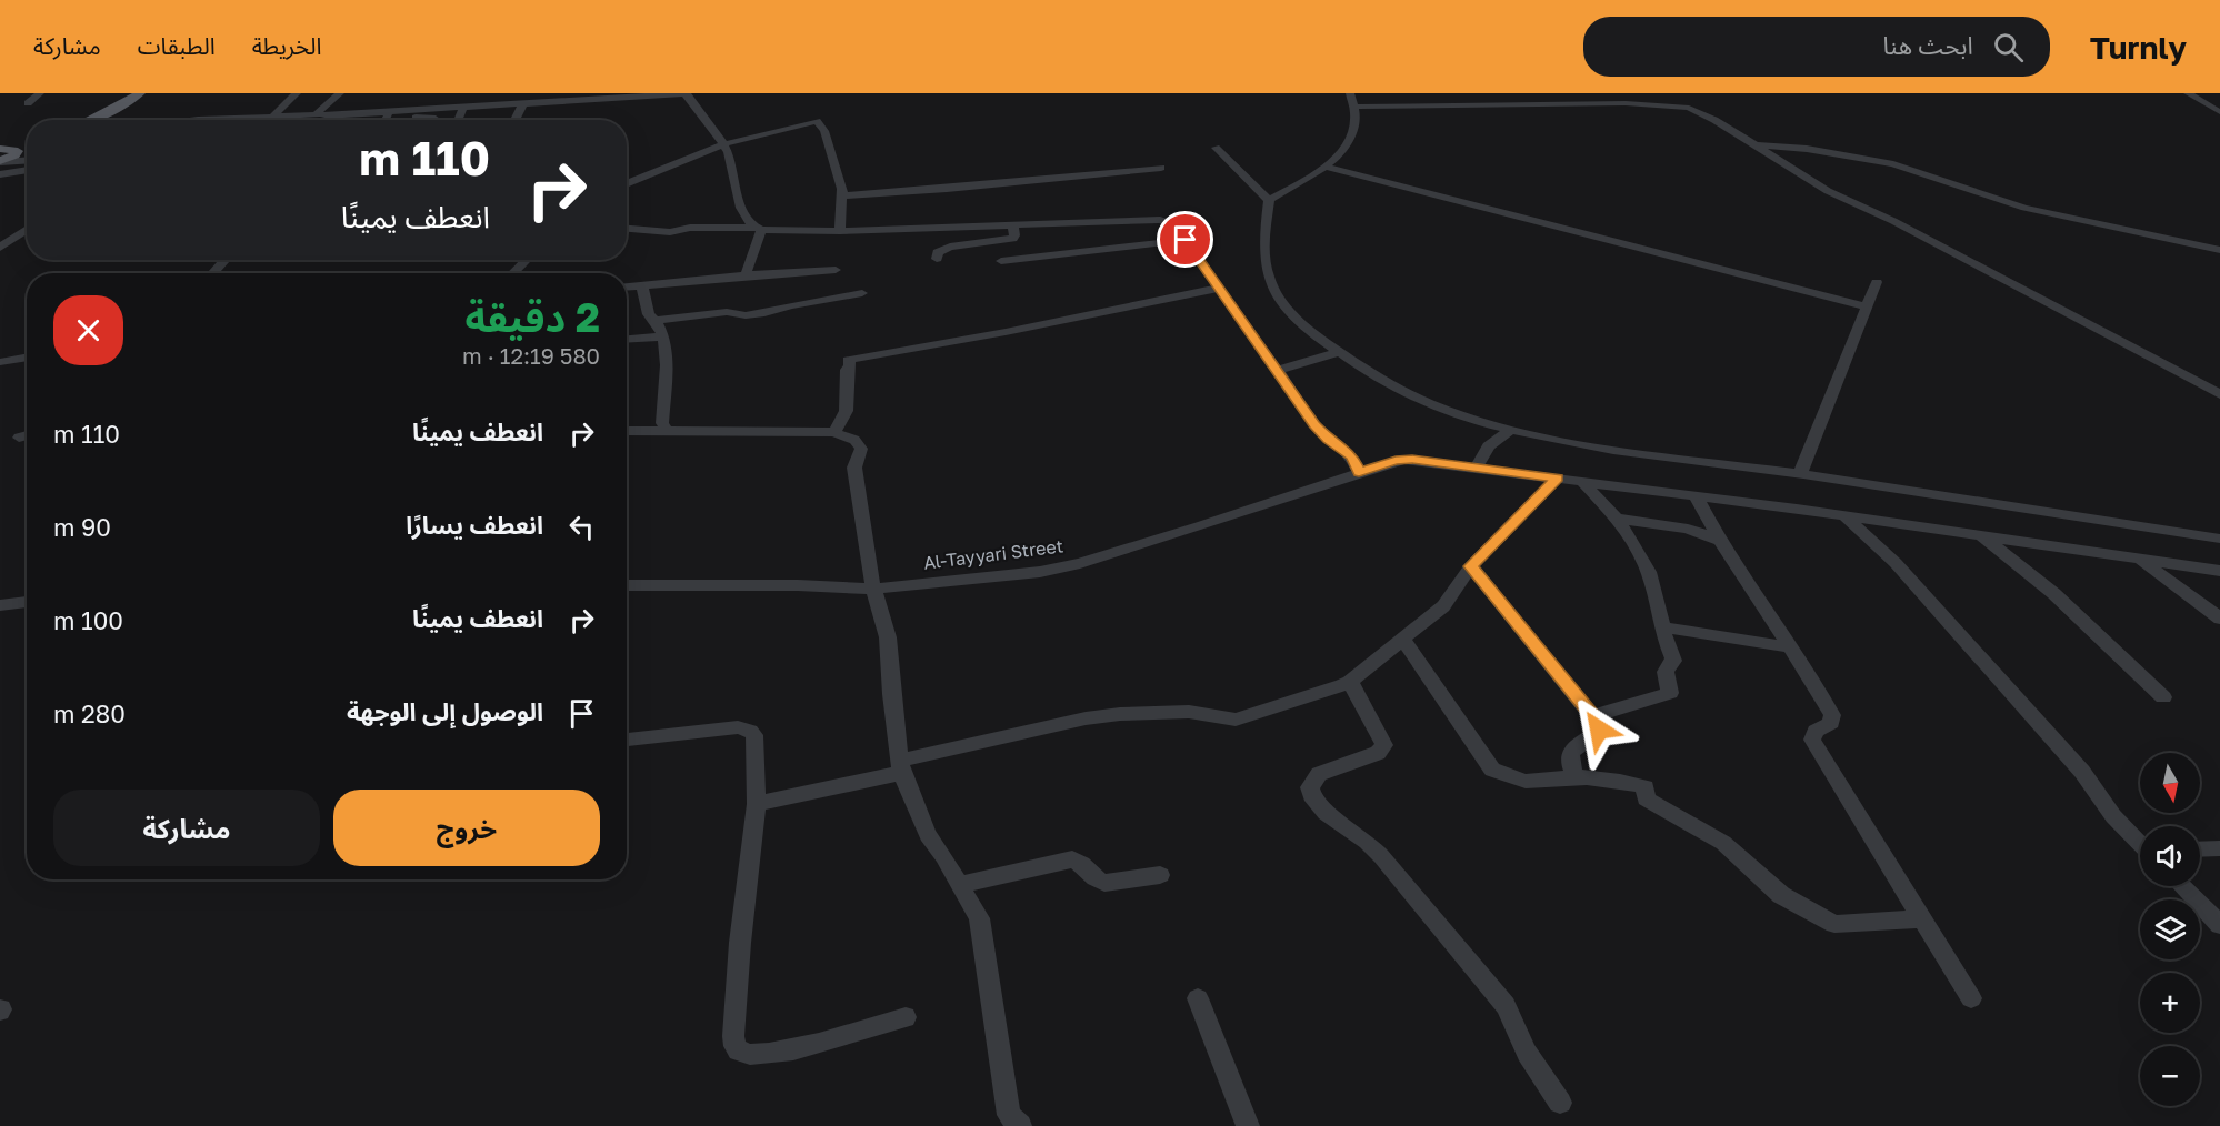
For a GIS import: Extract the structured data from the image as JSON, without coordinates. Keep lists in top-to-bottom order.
{
  "streets": {
    "street": ["Al-Tayyari Street"]
  },
  "north": "bottom",
  "page": {
    "header": "Turnly",
    "search": "ابحث هنا",
    "nav": ["الخريطة", "الطبقات", "مشاركة"],
    "turn": ["110 m", "انعطف يمينًا"],
    "heading": ["2 دقيقة", "580 m · 12:19"],
    "list": [
      {
        "name": "انعطف يمينًا",
        "value": "110 m"
      },
      {
        "name": "انعطف يسارًا",
        "value": "90 m"
      },
      {
        "name": "انعطف يمينًا",
        "value": "100 m"
      },
      {
        "name": "الوصول إلى الوجهة",
        "value": "280 m"
      }
    ],
    "map_buttons": ["+", "−"],
    "buttons": ["خروج", "مشاركة"]
  }
}
